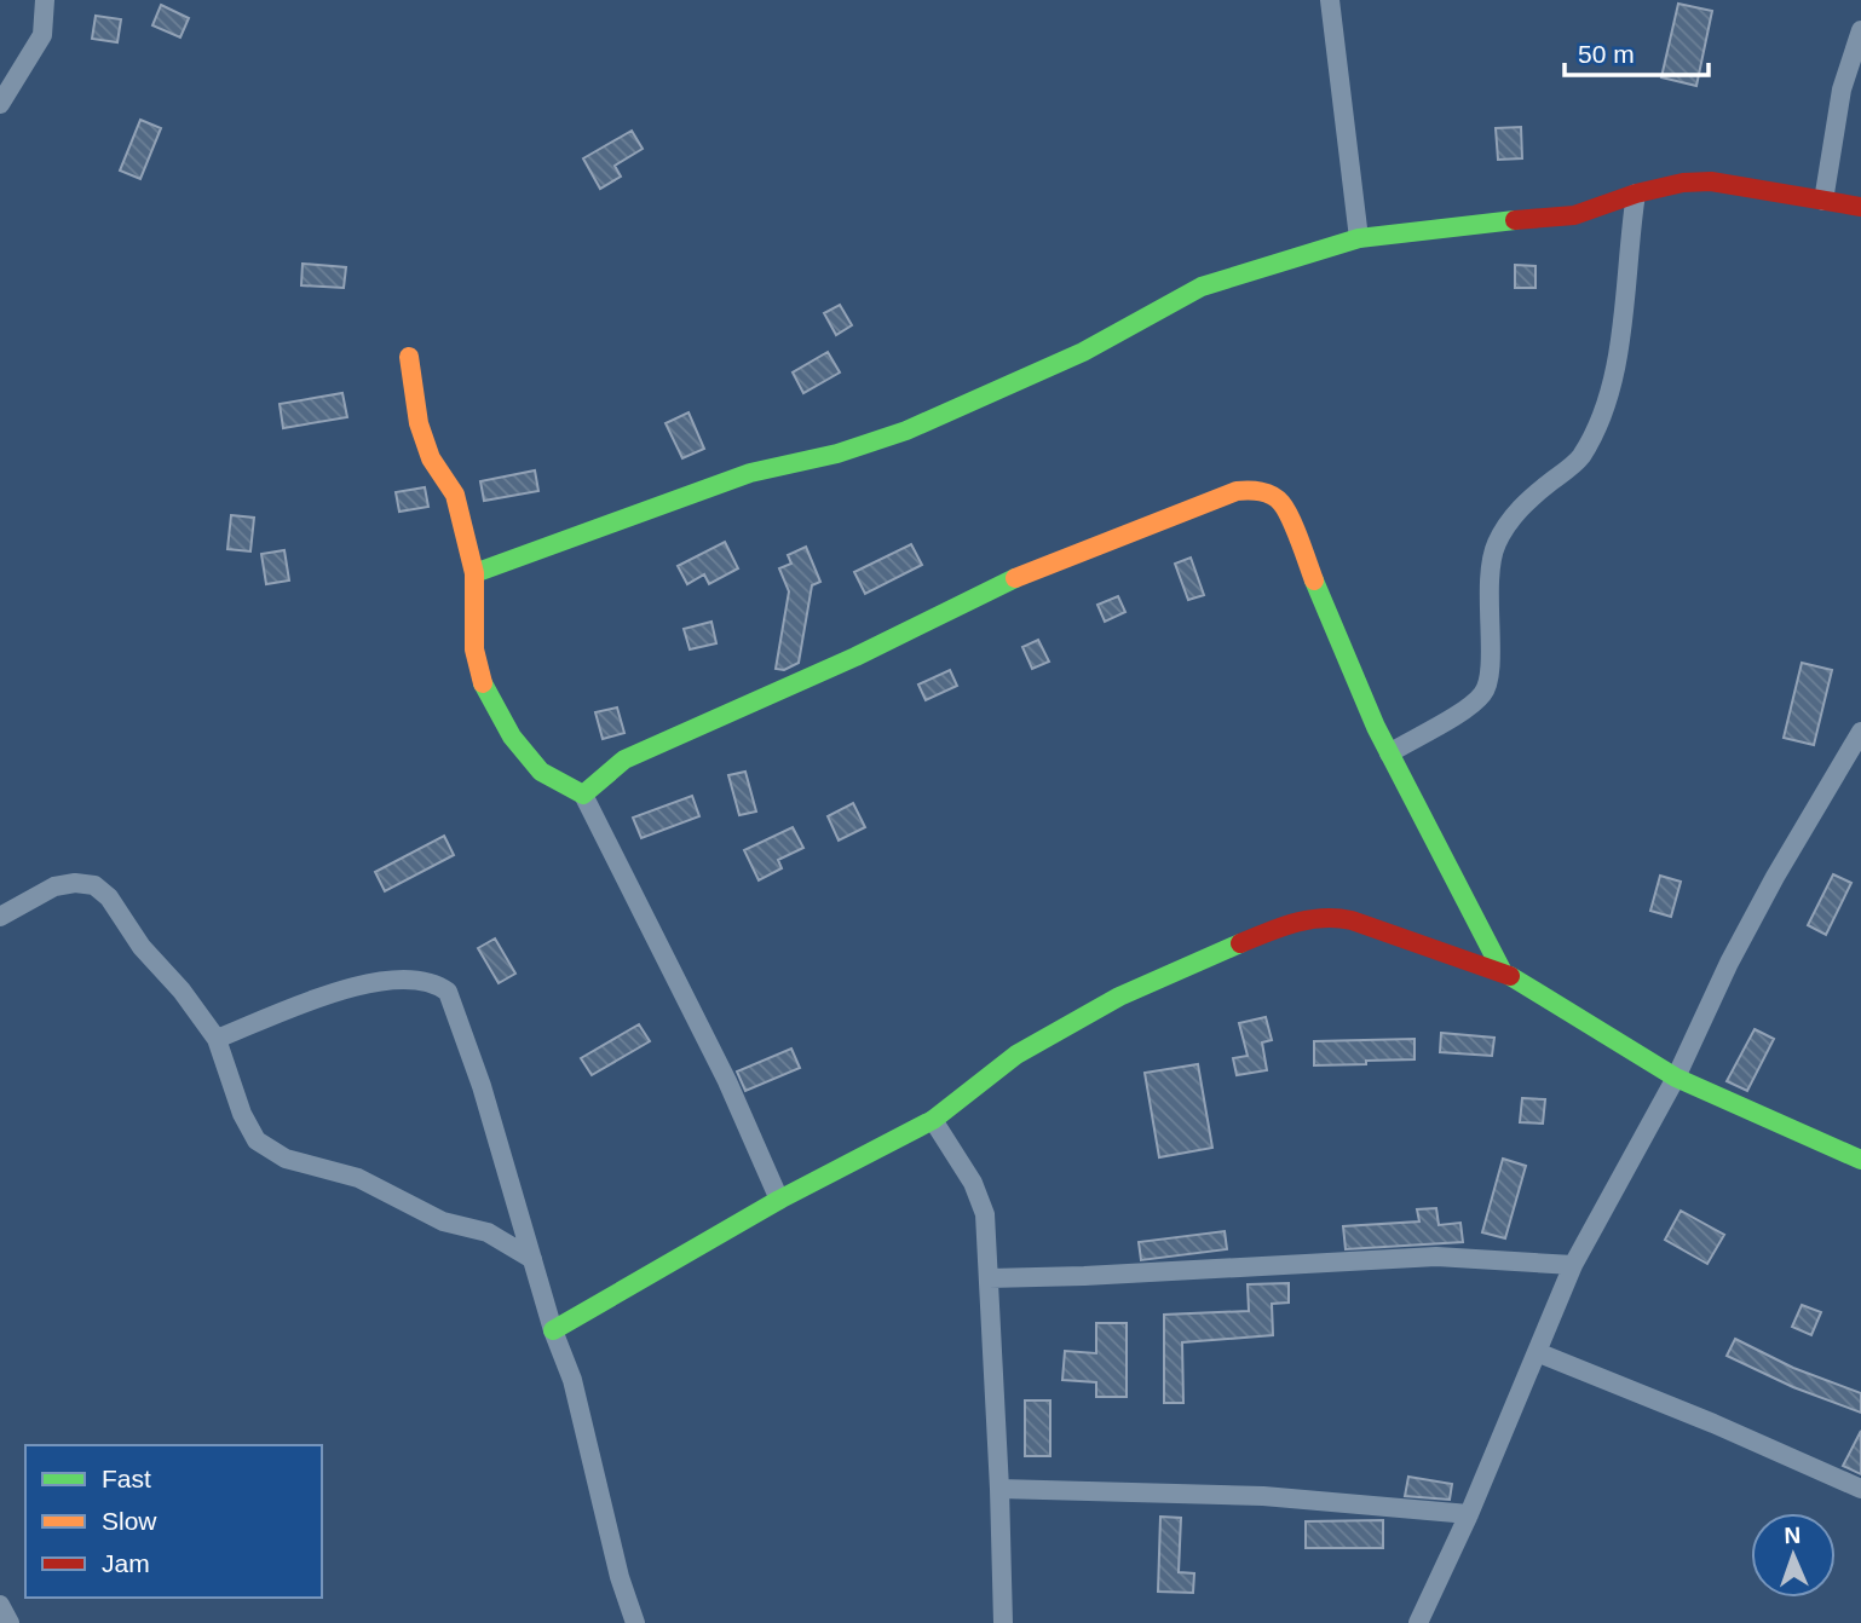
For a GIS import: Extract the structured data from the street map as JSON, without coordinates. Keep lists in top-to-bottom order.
{
  "legend": ["Fast", "Slow", "Jam"],
  "scale_bar": "50 m",
  "north": "top"
}
